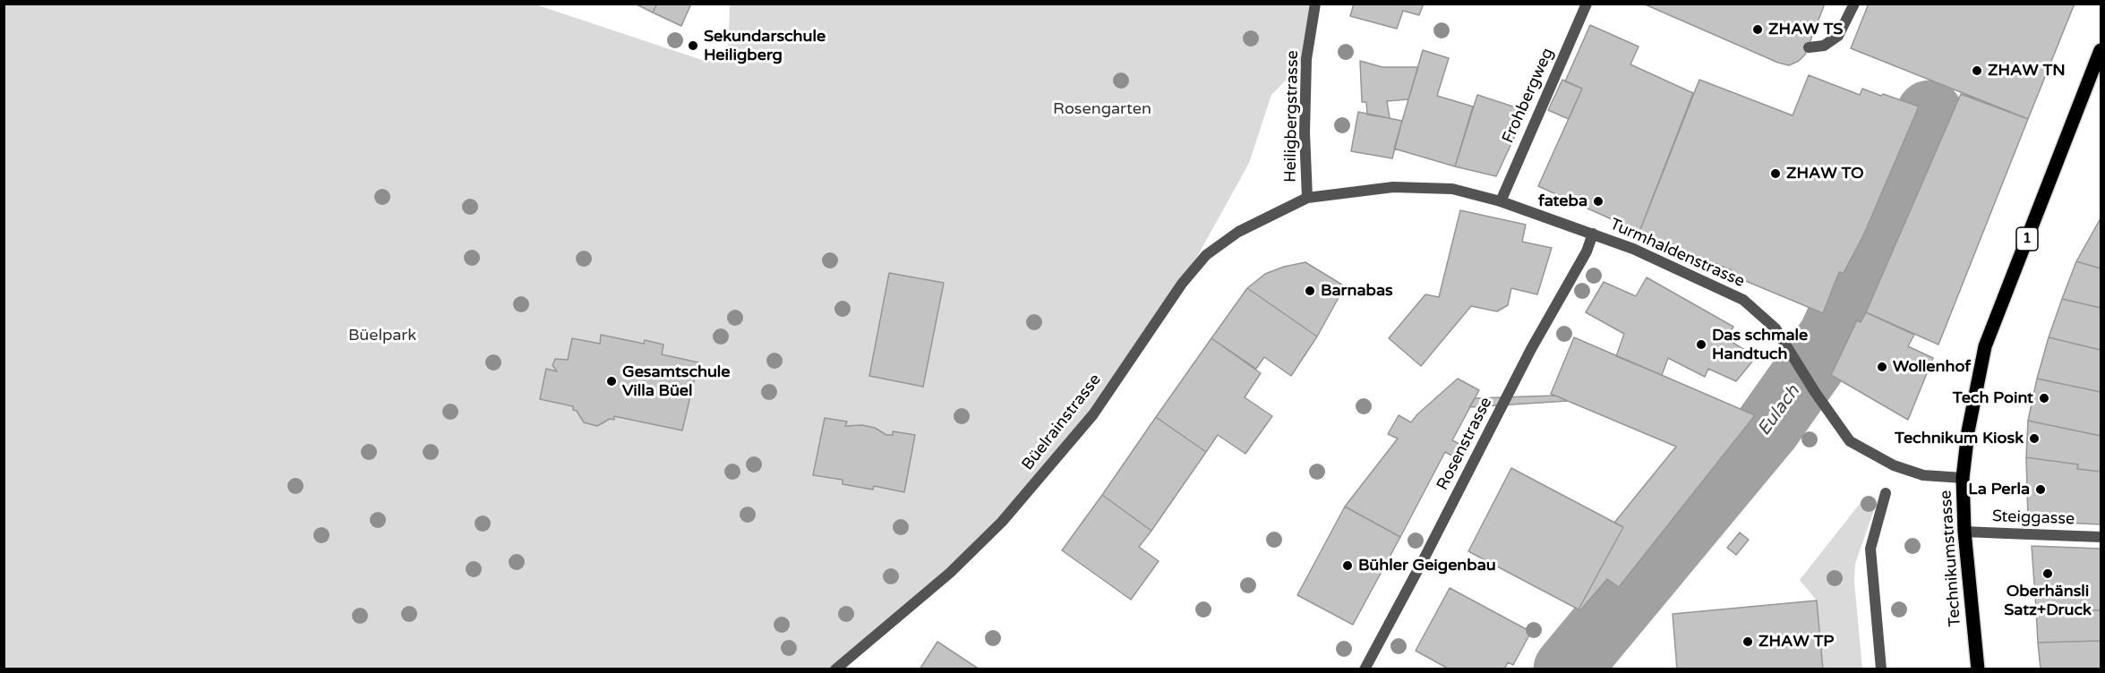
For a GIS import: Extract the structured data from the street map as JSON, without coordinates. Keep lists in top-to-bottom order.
{
  "streets": {
    "main road": ["1", "Technikumstrasse"],
    "street": [
      "Frohbergweg",
      "Heiligbergstrasse",
      "Turmhaldenstrasse",
      "Büelrainstrasse",
      "Rosenstrasse",
      "Steiggasse"
    ]
  },
  "crossings": [
    ["Frohbergweg", "Turmhaldenstrasse"],
    ["Heiligbergstrasse", "Turmhaldenstrasse"],
    ["Heiligbergstrasse", "Büelrainstrasse"],
    ["Turmhaldenstrasse", "Büelrainstrasse"],
    ["Turmhaldenstrasse", "Rosenstrasse"],
    ["Turmhaldenstrasse", "Technikumstrasse"],
    ["Steiggasse", "Technikumstrasse"]
  ],
  "water": ["Eulach"],
  "parks": ["Rosengarten", "Büelpark"],
  "places": [
    "ZHAW TS",
    "Sekundarschule Heiligberg",
    "ZHAW TN",
    "ZHAW TO",
    "fateba",
    "Barnabas",
    "Das schmale Handtuch",
    "Wollenhof",
    "Gesamtschule Villa Büel",
    "Tech Point",
    "Technikum Kiosk",
    "La Perla",
    "Bühler Geigenbau",
    "Oberhänsli Satz+Druck",
    "ZHAW TP"
  ]
}
